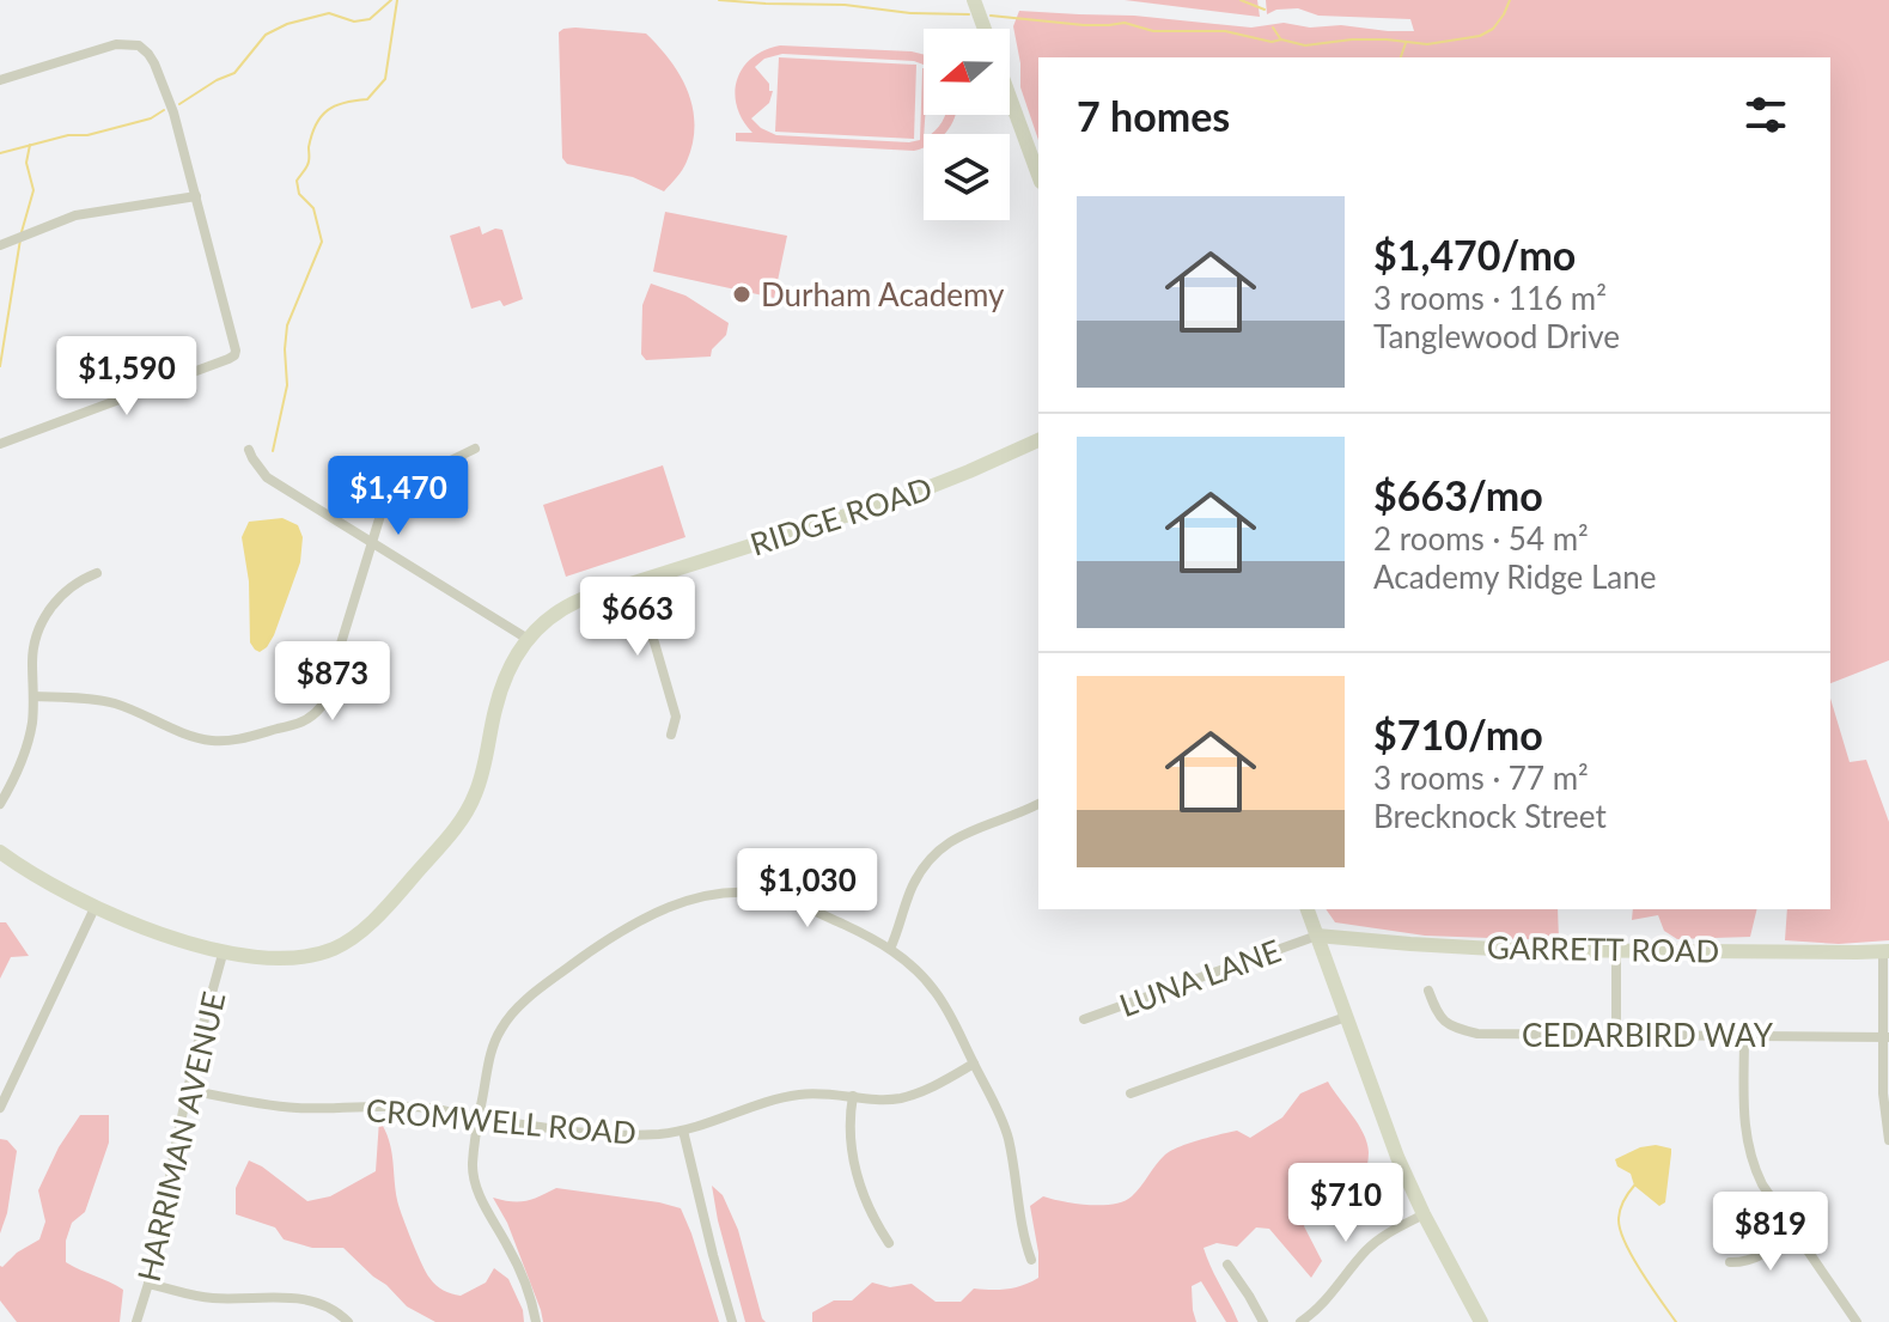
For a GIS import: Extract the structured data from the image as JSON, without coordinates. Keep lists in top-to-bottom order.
{
  "streets": {
    "street": [
      "RIDGE ROAD",
      "GARRETT ROAD",
      "LUNA LANE",
      "CEDARBIRD WAY",
      "CROMWELL ROAD",
      "HARRIMAN AVENUE"
    ]
  },
  "crossings": [
    ["RIDGE ROAD", "HARRIMAN AVENUE"],
    ["GARRETT ROAD", "LUNA LANE"],
    ["CROMWELL ROAD", "HARRIMAN AVENUE"]
  ],
  "places": ["Durham Academy"],
  "north": "left",
  "page": {
    "heading": "7 homes",
    "list": [
      {
        "name": "$1,470/mo",
        "note": "3 rooms · 116 m² · Tanglewood Drive"
      },
      {
        "name": "$663/mo",
        "note": "2 rooms · 54 m² · Academy Ridge Lane"
      },
      {
        "name": "$710/mo",
        "note": "3 rooms · 77 m² · Brecknock Street"
      }
    ],
    "price": [
      "$1,590",
      "$1,470",
      "$663",
      "$873",
      "$1,030",
      "$710",
      "$819"
    ]
  }
}
